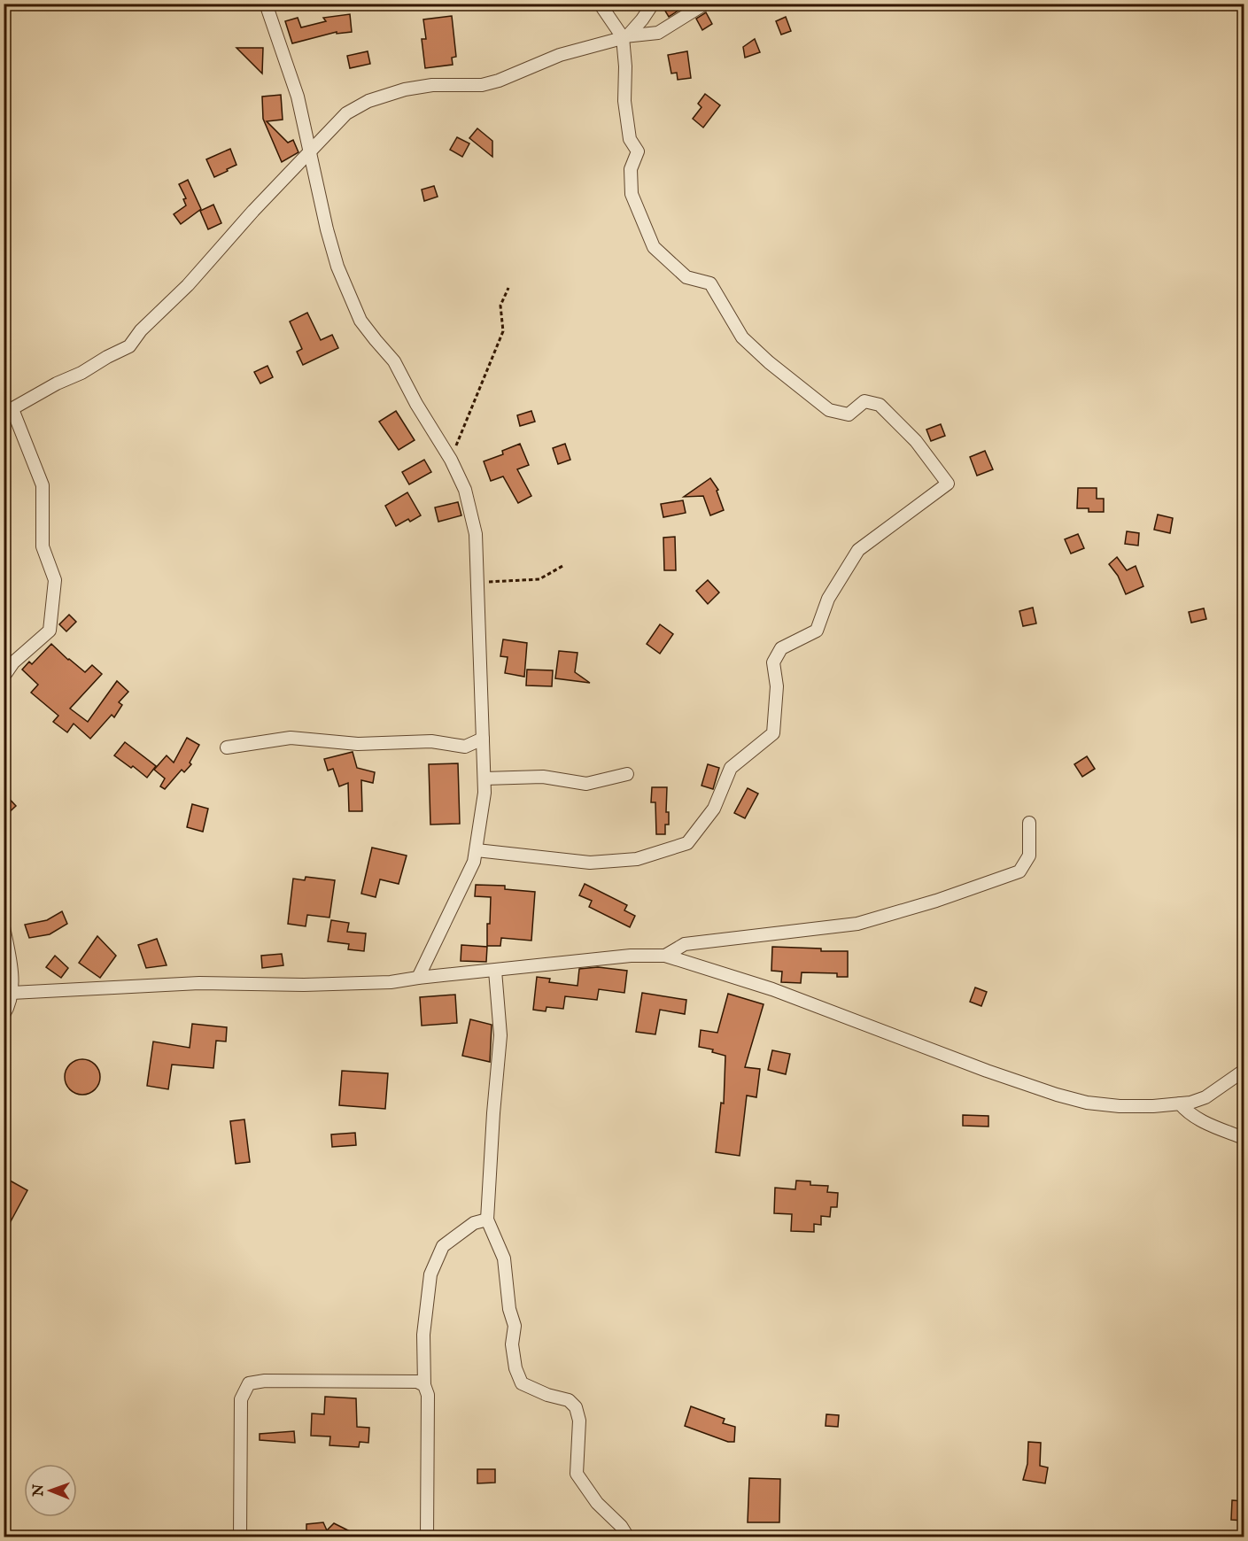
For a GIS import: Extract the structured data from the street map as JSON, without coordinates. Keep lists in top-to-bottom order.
{
  "north": "left"
}
